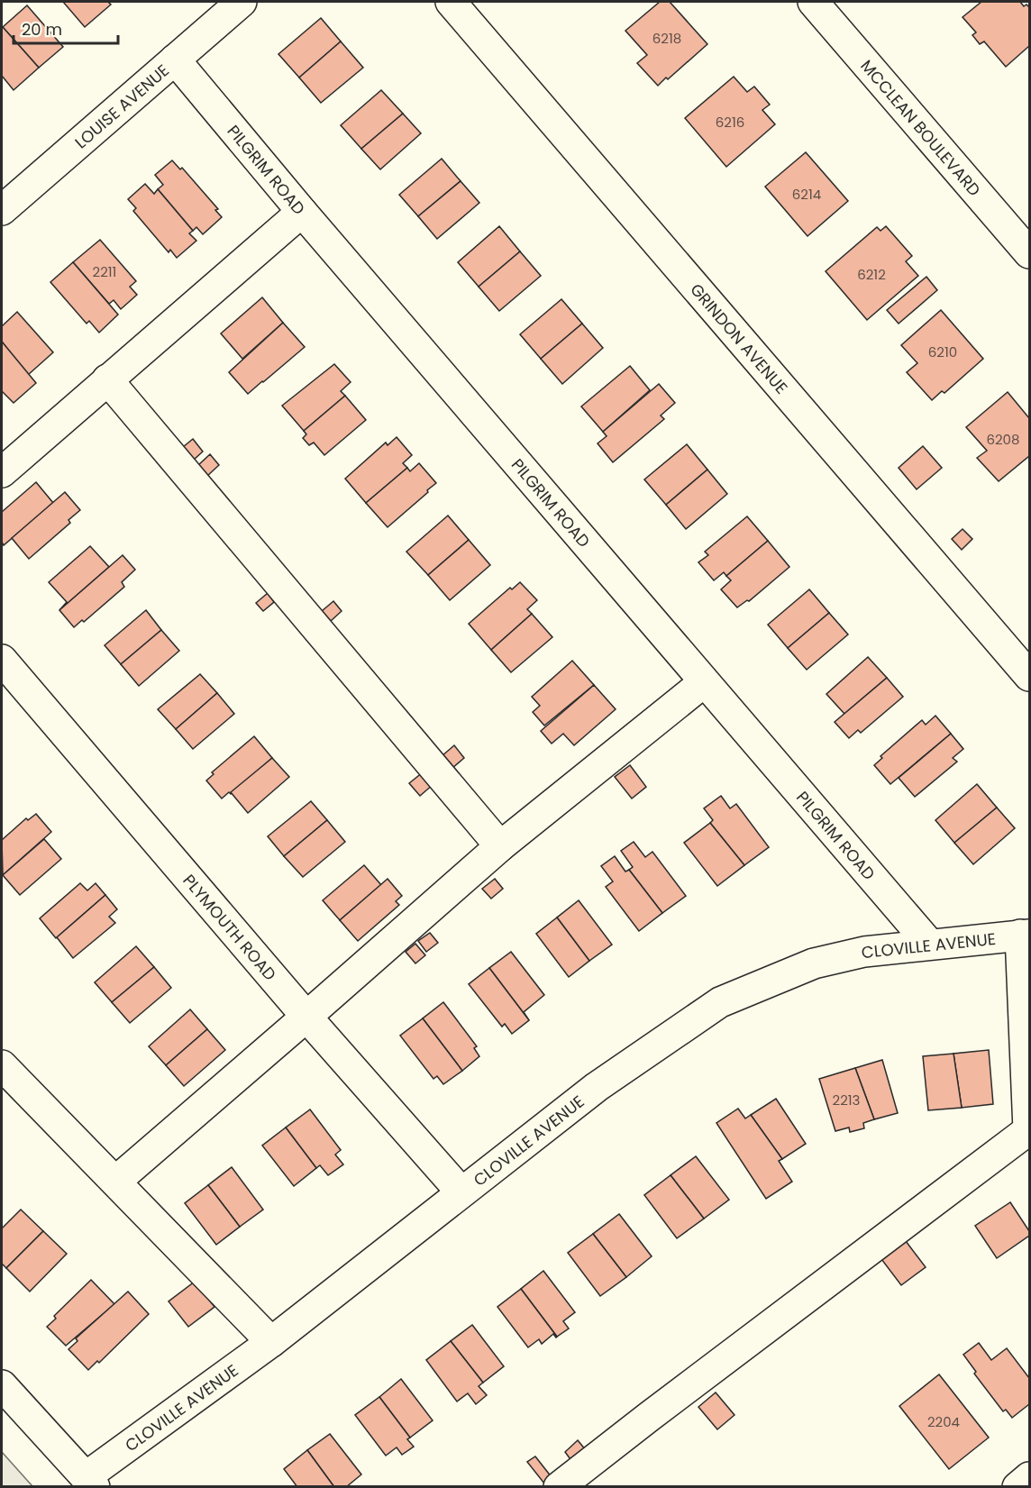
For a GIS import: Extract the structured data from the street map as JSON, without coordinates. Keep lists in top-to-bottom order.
{
  "streets": {
    "street": [
      "LOUISE AVENUE",
      "MCCLEAN BOULEVARD",
      "PILGRIM ROAD",
      "GRINDON AVENUE",
      "PLYMOUTH ROAD",
      "CLOVILLE AVENUE"
    ]
  },
  "crossings": [
    ["LOUISE AVENUE", "PILGRIM ROAD"],
    ["PILGRIM ROAD", "CLOVILLE AVENUE"],
    ["PLYMOUTH ROAD", "CLOVILLE AVENUE"]
  ],
  "house_numbers": [
    "6218",
    "6216",
    "6214",
    "2211",
    "6212",
    "6210",
    "6208",
    "2213",
    "2204"
  ],
  "scale_bar": "20 m"
}
